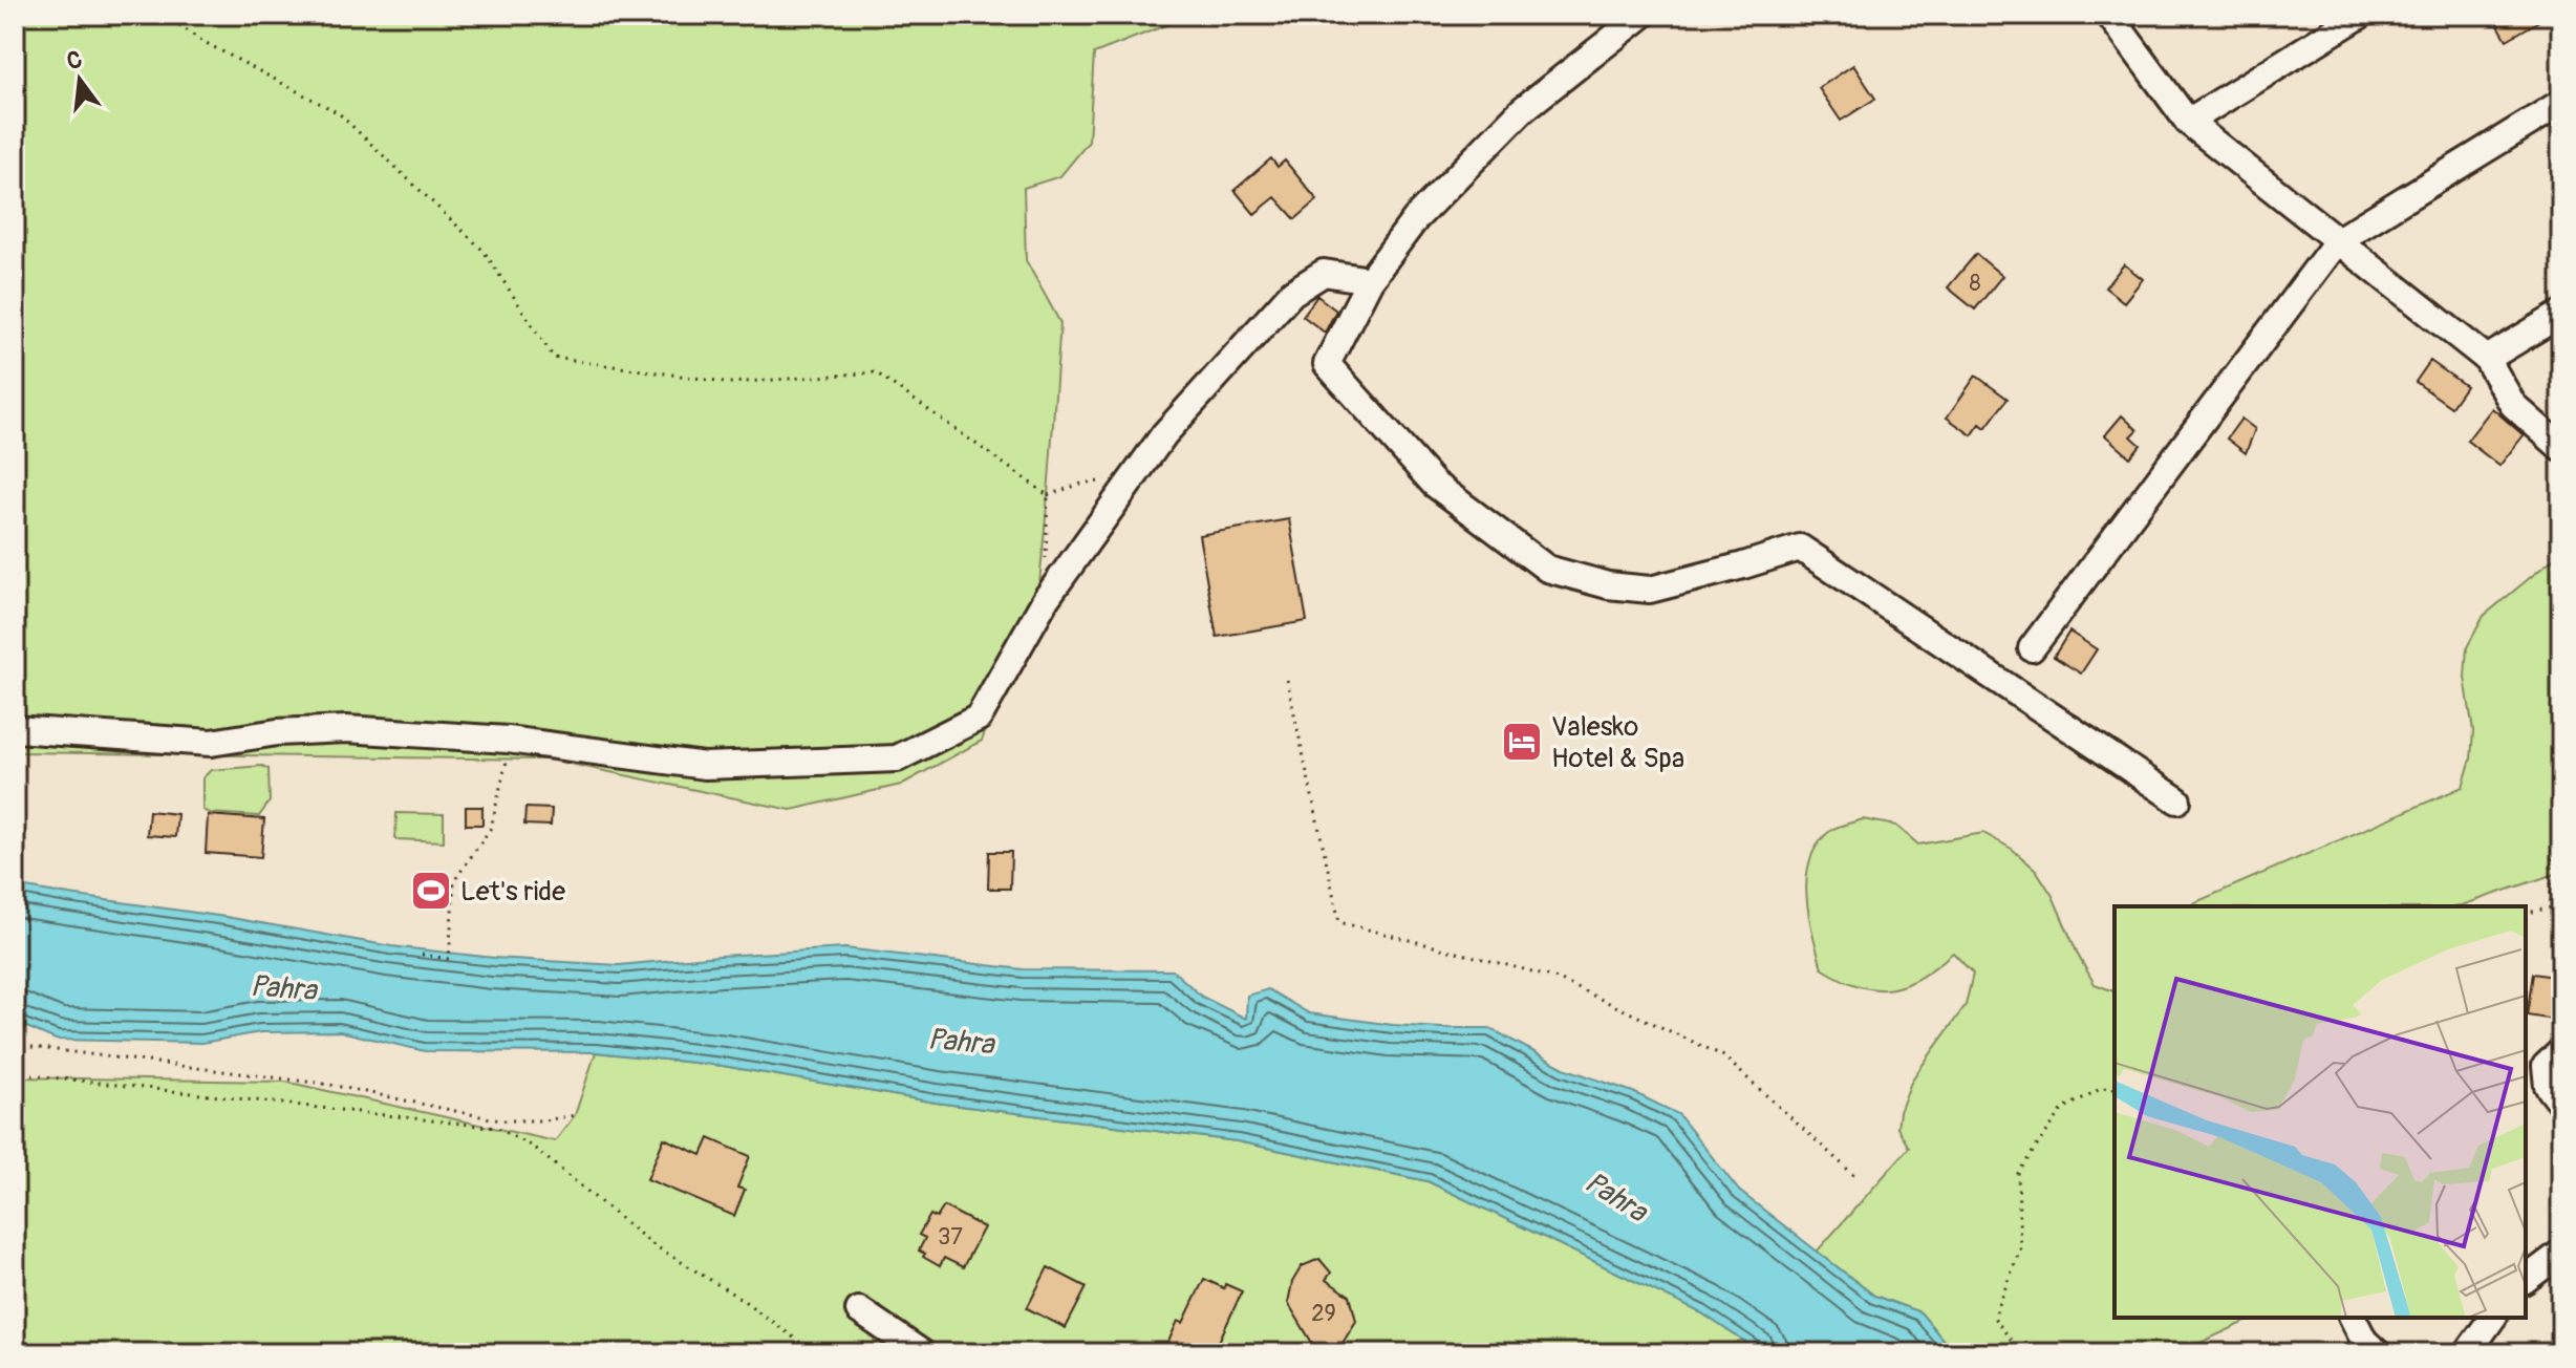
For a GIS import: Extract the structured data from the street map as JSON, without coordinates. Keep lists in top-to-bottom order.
{
  "water": ["Pahra"],
  "places": {
    "hotel": ["Valesko Hotel & Spa"],
    "sports": ["Let's ride"]
  },
  "house_numbers": ["8", "37", "29"],
  "north": "top"
}
